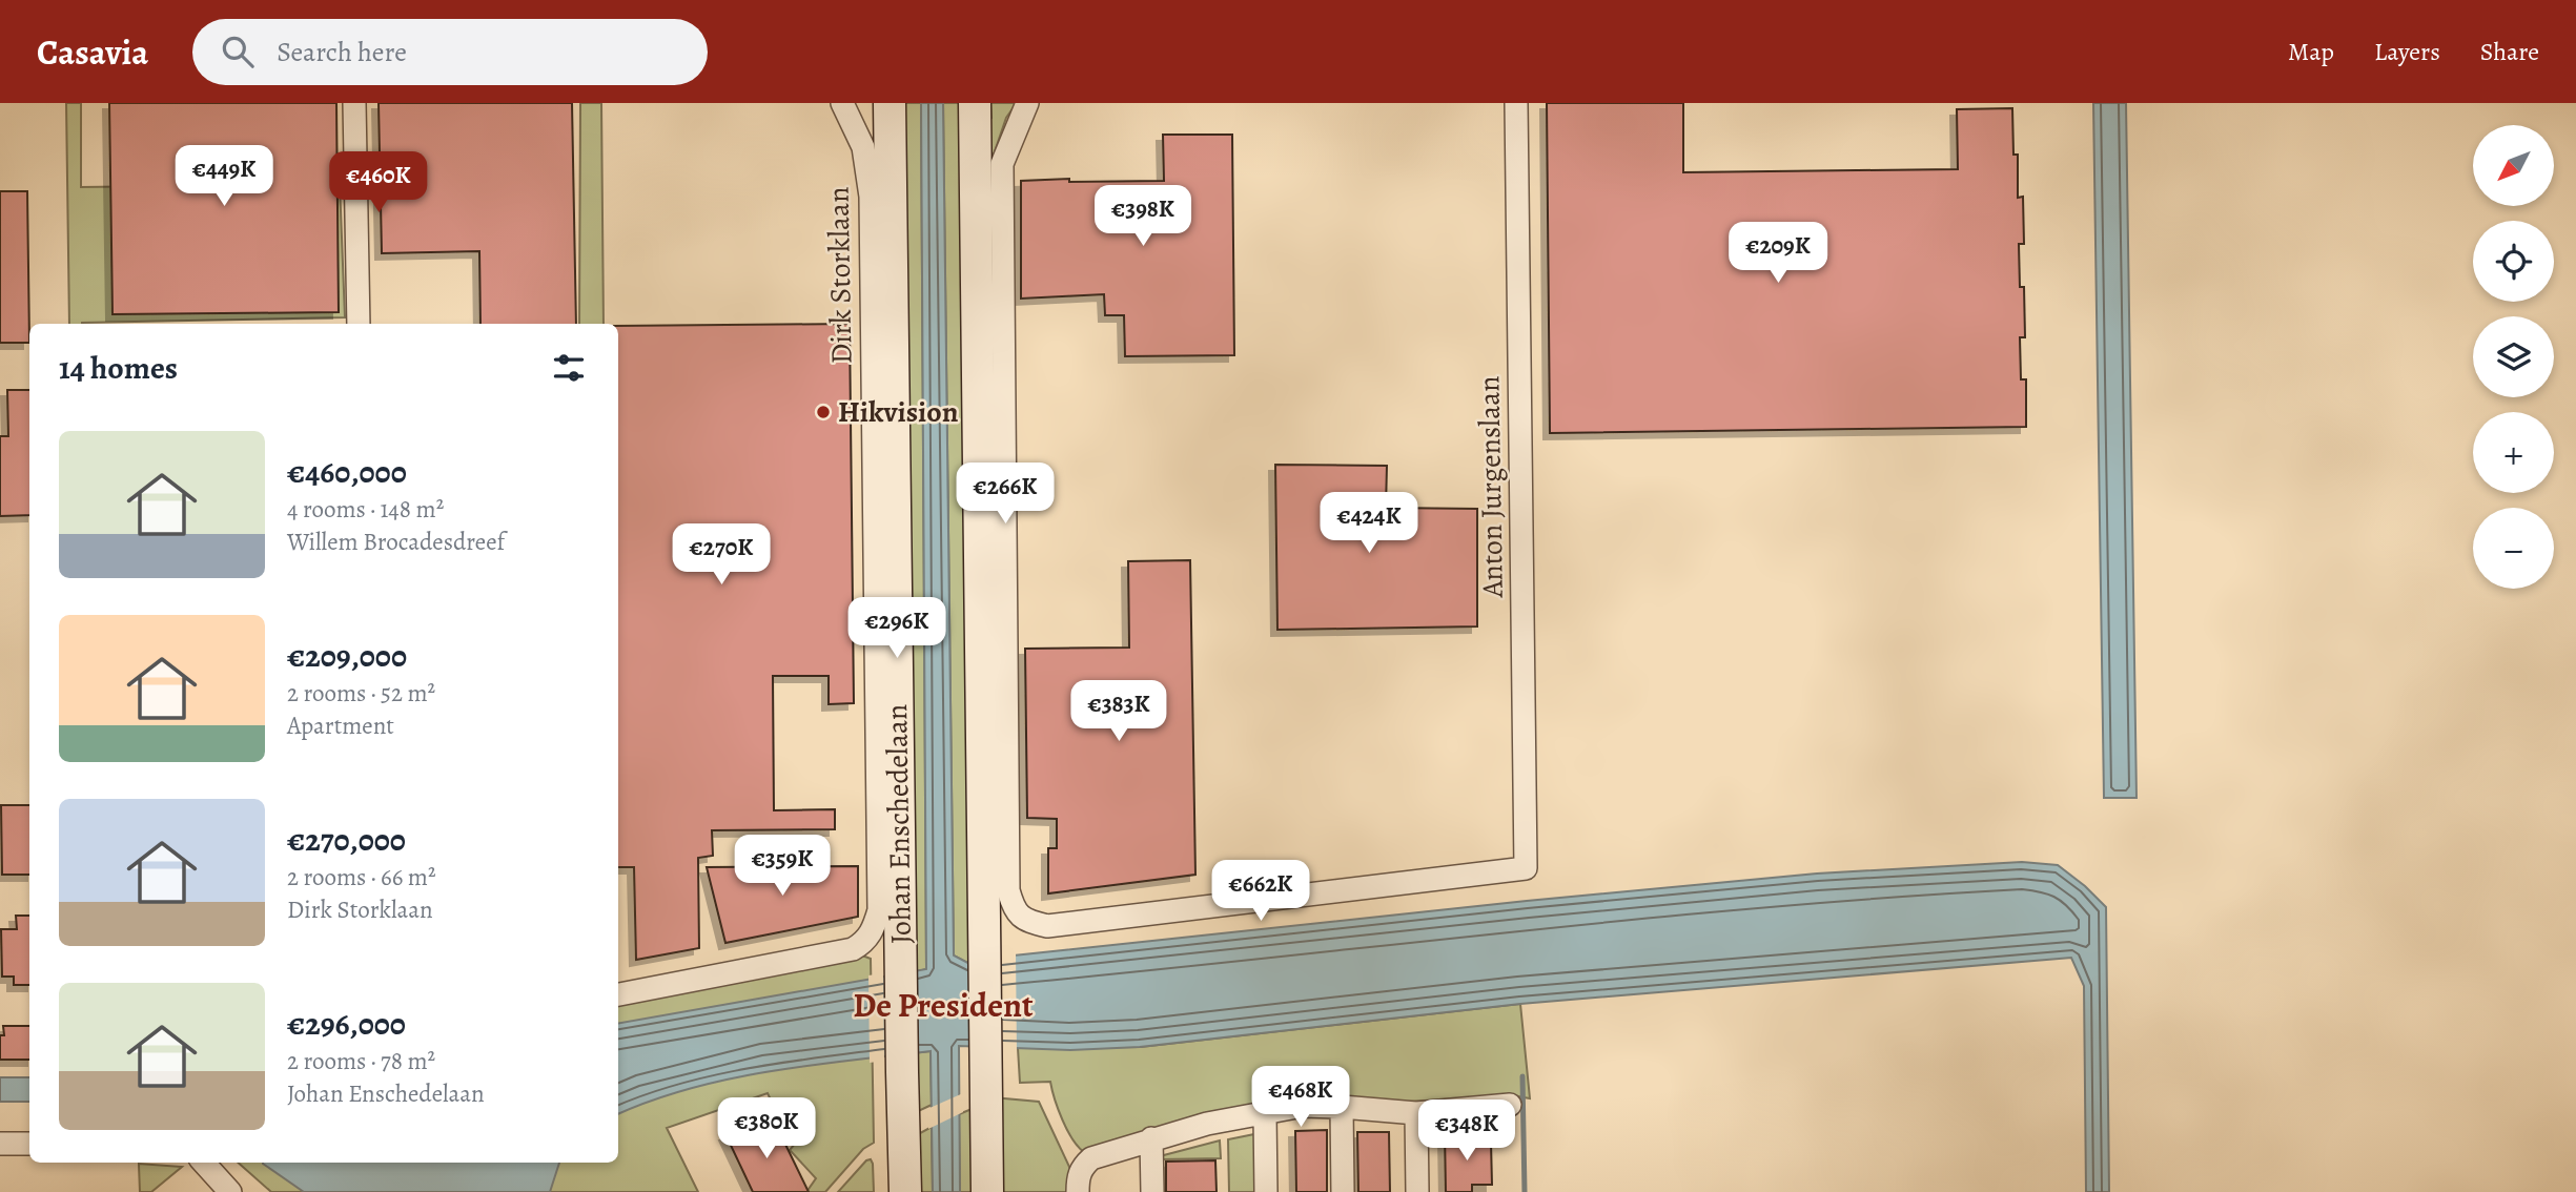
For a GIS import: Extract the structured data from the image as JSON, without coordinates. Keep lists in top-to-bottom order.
{
  "streets": {
    "street": ["Dirk Storklaan", "Anton Jurgenslaan", "Johan Enschedelaan"]
  },
  "districts": ["De President"],
  "places": ["Hikvision"],
  "north": "bottom left",
  "page": {
    "header": "Casavia",
    "search": "Search here",
    "nav": ["Map", "Layers", "Share"],
    "map_buttons": ["+", "−"],
    "price": [
      "€449K",
      "€460K",
      "€398K",
      "€209K",
      "€266K",
      "€424K",
      "€270K",
      "€296K",
      "€383K",
      "€359K",
      "€662K",
      "€468K",
      "€380K",
      "€348K"
    ],
    "heading": "14 homes",
    "list": [
      {
        "name": "€460,000",
        "note": "4 rooms · 148 m² · Willem Brocadesdreef"
      },
      {
        "name": "€209,000",
        "note": "2 rooms · 52 m² · Apartment"
      },
      {
        "name": "€270,000",
        "note": "2 rooms · 66 m² · Dirk Storklaan"
      },
      {
        "name": "€296,000",
        "note": "2 rooms · 78 m² · Johan Enschedelaan"
      }
    ]
  }
}
